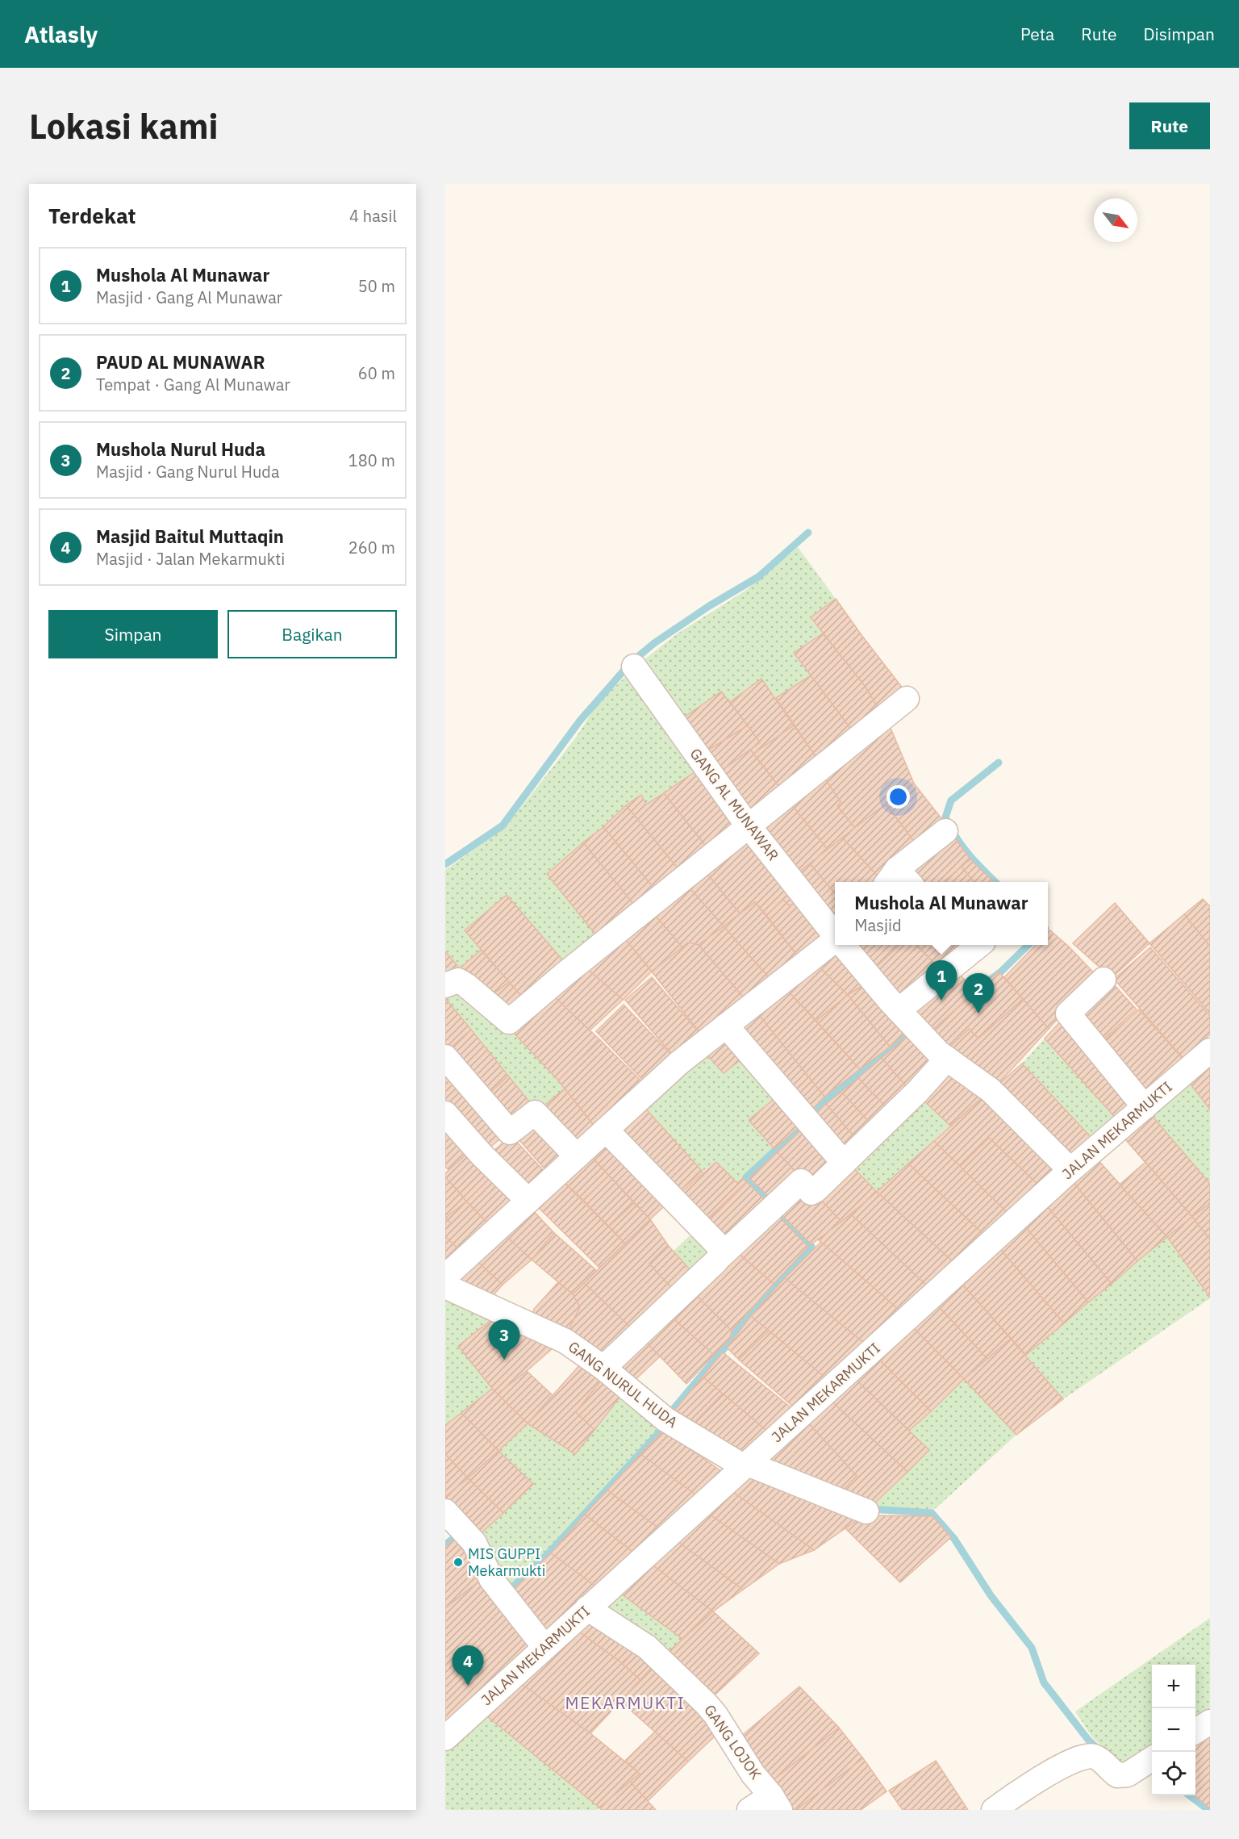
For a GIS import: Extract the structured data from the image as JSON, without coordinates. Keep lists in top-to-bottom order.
{
  "streets": {
    "street": [
      "GANG AL MUNAWAR",
      "JALAN MEKARMUKTI",
      "GANG NURUL HUDA",
      "GANG LOJOK"
    ]
  },
  "crossings": [
    ["GANG AL MUNAWAR", "JALAN MEKARMUKTI"],
    ["JALAN MEKARMUKTI", "GANG NURUL HUDA"],
    ["JALAN MEKARMUKTI", "GANG LOJOK"]
  ],
  "districts": ["MEKARMUKTI"],
  "places": ["MIS GUPPI Mekarmukti"],
  "north": "bottom right",
  "page": {
    "header": "Atlasly",
    "nav": ["Peta", "Rute", "Disimpan"],
    "buttons": [
      "Rute",
      ["Simpan", "Bagikan"]
    ],
    "title": "Lokasi kami",
    "heading": ["Terdekat", "4 hasil"],
    "list": [
      {
        "mark": "1",
        "name": "Mushola Al Munawar",
        "note": "Masjid · Gang Al Munawar",
        "value": "50 m"
      },
      {
        "mark": "2",
        "name": "PAUD AL MUNAWAR",
        "note": "Tempat · Gang Al Munawar",
        "value": "60 m"
      },
      {
        "mark": "3",
        "name": "Mushola Nurul Huda",
        "note": "Masjid · Gang Nurul Huda",
        "value": "180 m"
      },
      {
        "mark": "4",
        "name": "Masjid Baitul Muttaqin",
        "note": "Masjid · Jalan Mekarmukti",
        "value": "260 m"
      }
    ],
    "popup": ["Mushola Al Munawar", "Masjid"],
    "pins": [
      "1",
      "2",
      "3",
      "4"
    ],
    "map_buttons": ["+", "−"]
  }
}
